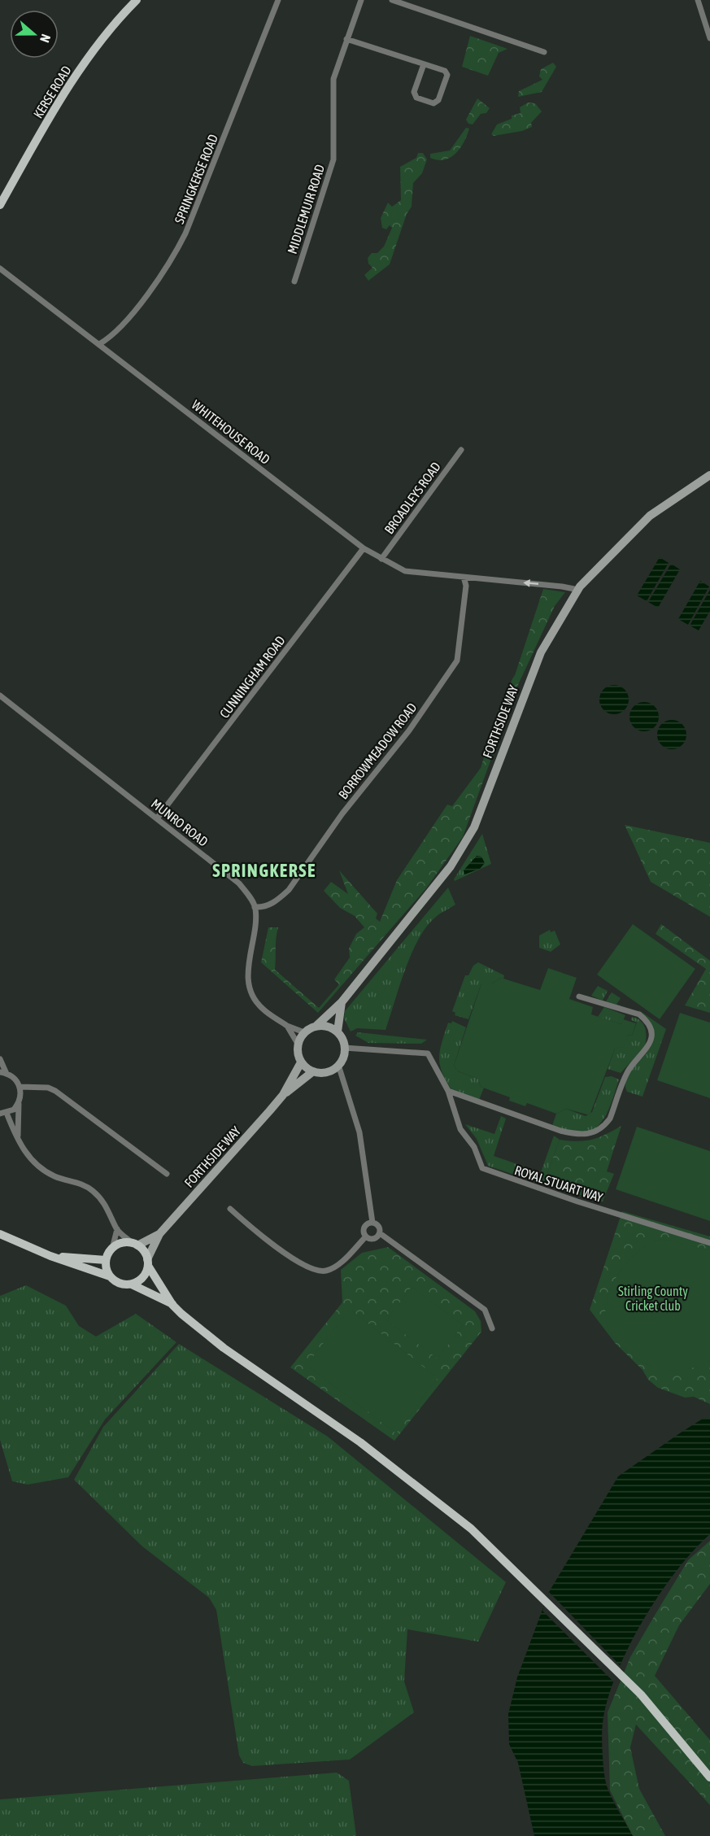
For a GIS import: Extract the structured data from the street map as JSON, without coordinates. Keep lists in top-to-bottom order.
{
  "streets": {
    "main road": ["KERSE ROAD"],
    "street": [
      "SPRINGKERSE ROAD",
      "MIDDLEMUIR ROAD",
      "WHITEHOUSE ROAD",
      "BROADLEYS ROAD",
      "CUNNINGHAM ROAD",
      "FORTHSIDE WAY",
      "BORROWMEADOW ROAD",
      "MUNRO ROAD",
      "ROYAL STUART WAY"
    ]
  },
  "crossings": [
    ["SPRINGKERSE ROAD", "WHITEHOUSE ROAD"],
    ["WHITEHOUSE ROAD", "BROADLEYS ROAD"],
    ["WHITEHOUSE ROAD", "CUNNINGHAM ROAD"],
    ["WHITEHOUSE ROAD", "FORTHSIDE WAY"],
    ["WHITEHOUSE ROAD", "BORROWMEADOW ROAD"],
    ["CUNNINGHAM ROAD", "MUNRO ROAD"],
    ["FORTHSIDE WAY", "ROYAL STUART WAY"],
    ["BORROWMEADOW ROAD", "MUNRO ROAD"]
  ],
  "districts": ["SPRINGKERSE"],
  "parks": ["Stirling County Cricket club"],
  "north": "right"
}
